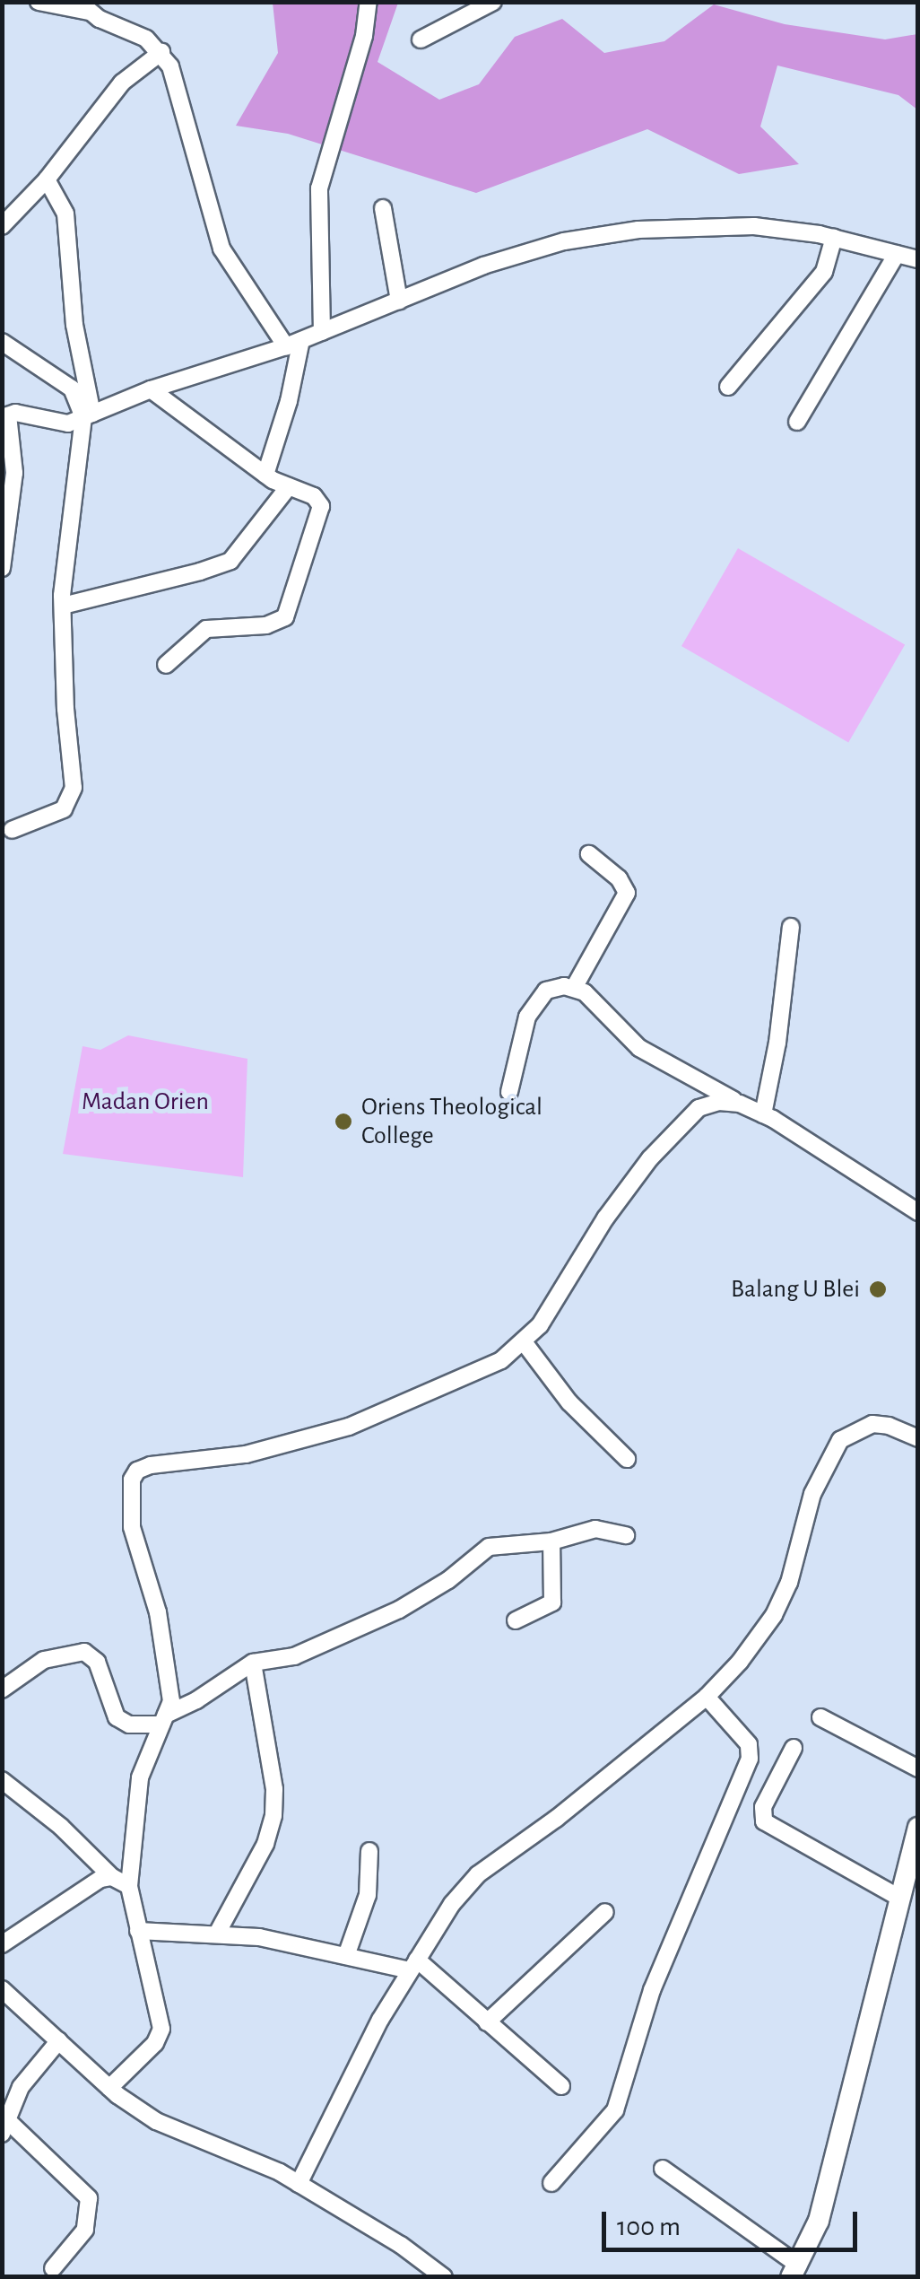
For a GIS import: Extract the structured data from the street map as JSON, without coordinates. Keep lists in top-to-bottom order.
{
  "parks": ["Madan Orien"],
  "places": ["Oriens Theological College", "Balang U Blei"],
  "scale_bar": "100 m"
}
